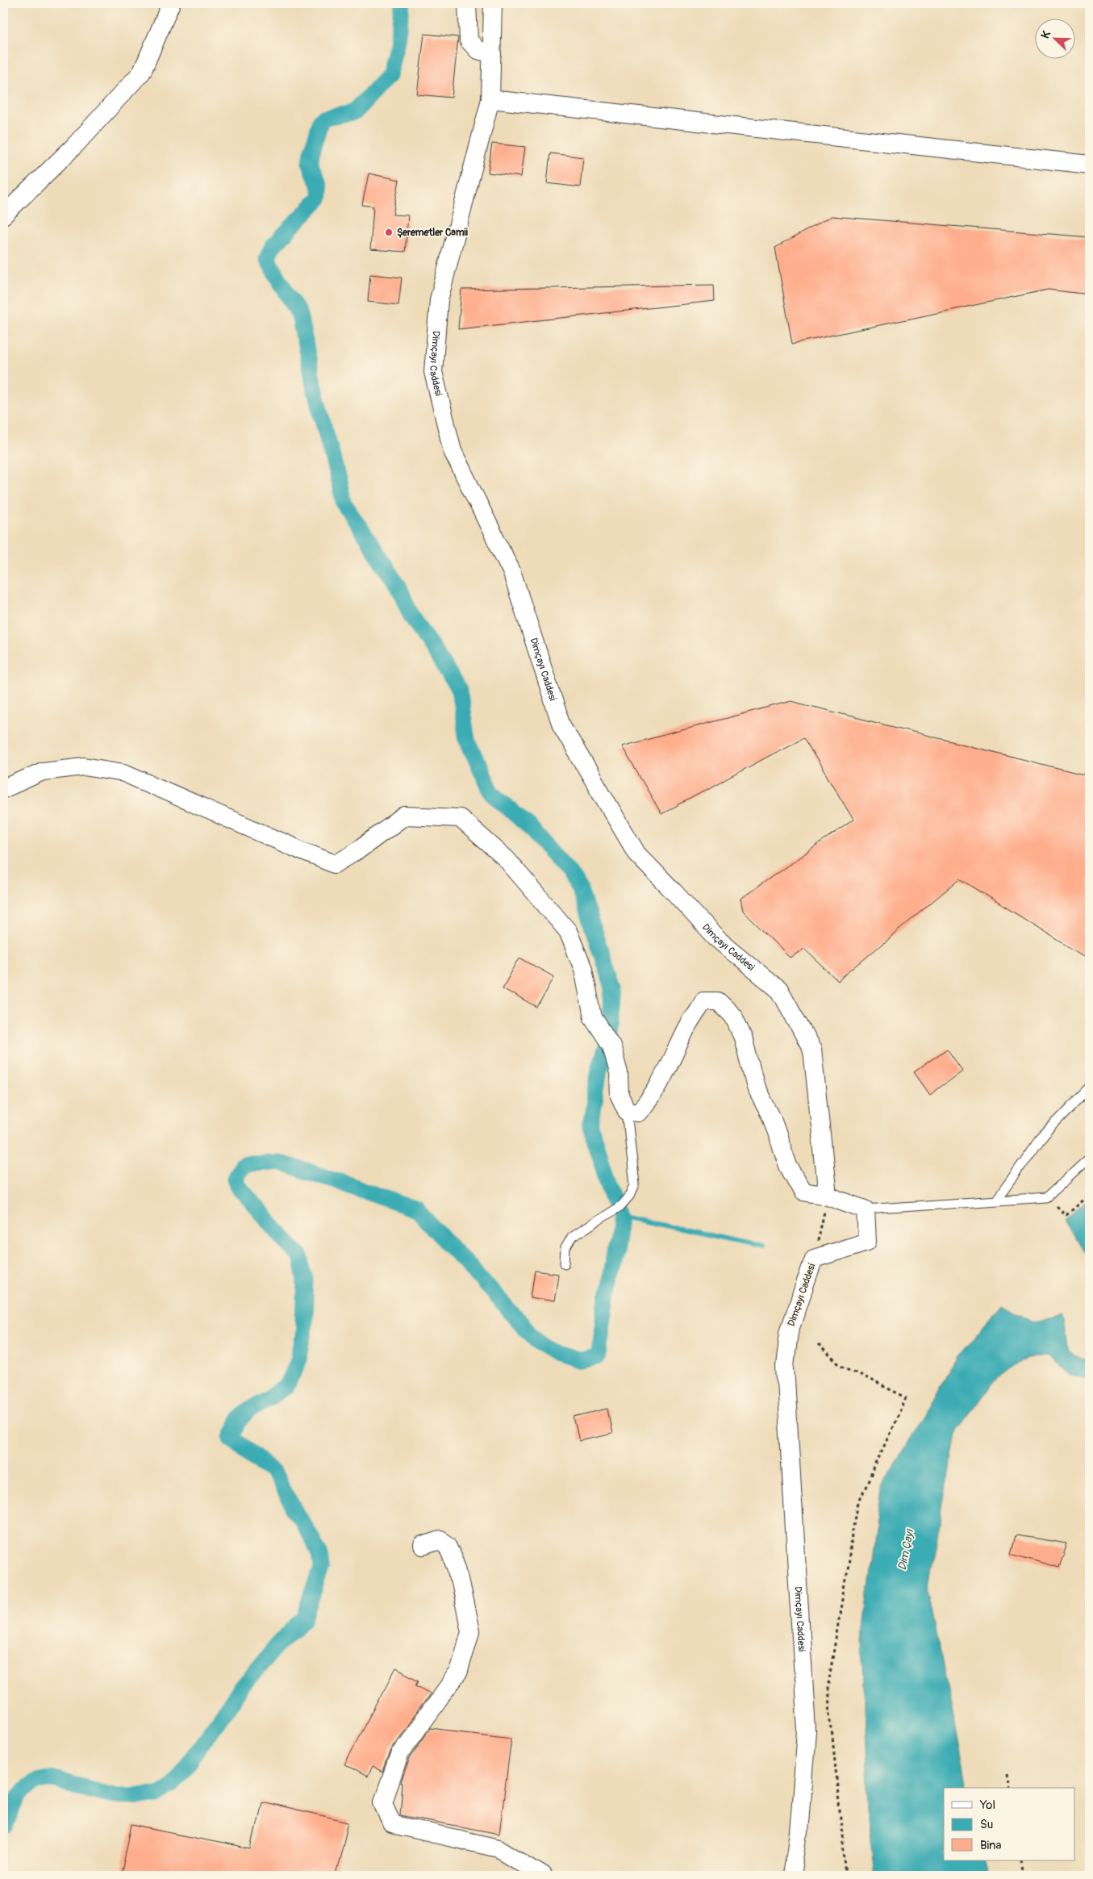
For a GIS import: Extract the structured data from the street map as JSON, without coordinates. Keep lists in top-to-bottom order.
{
  "streets": {
    "street": ["Dimçayı Caddesi"]
  },
  "water": ["Dim Çayı"],
  "places": ["Şeremetler Camii"],
  "legend": ["Yol", "Su", "Bina"],
  "north": "top left"
}
